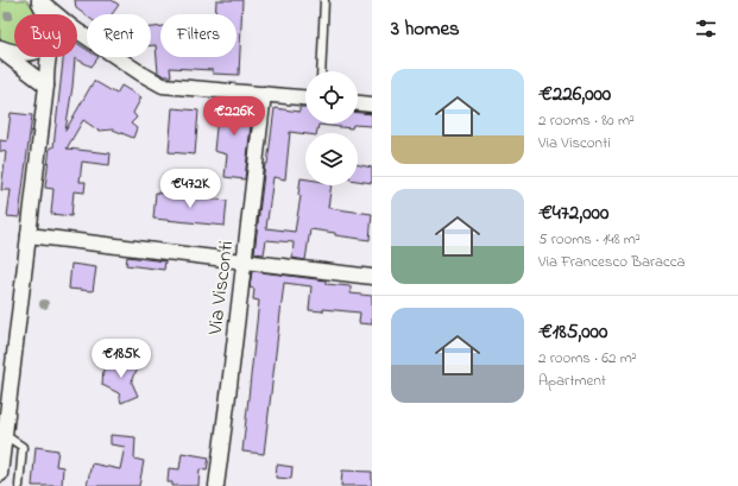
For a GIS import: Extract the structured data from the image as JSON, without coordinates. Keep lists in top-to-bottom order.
{
  "streets": {
    "street": ["Via Visconti"]
  },
  "page": {
    "heading": "3 homes",
    "chip": ["Buy", "Rent", "Filters"],
    "list": [
      {
        "name": "€226,000",
        "note": "2 rooms · 80 m² · Via Visconti"
      },
      {
        "name": "€472,000",
        "note": "5 rooms · 148 m² · Via Francesco Baracca"
      },
      {
        "name": "€185,000",
        "note": "2 rooms · 62 m² · Apartment"
      }
    ],
    "price": ["€226K", "€472K", "€185K"]
  }
}
